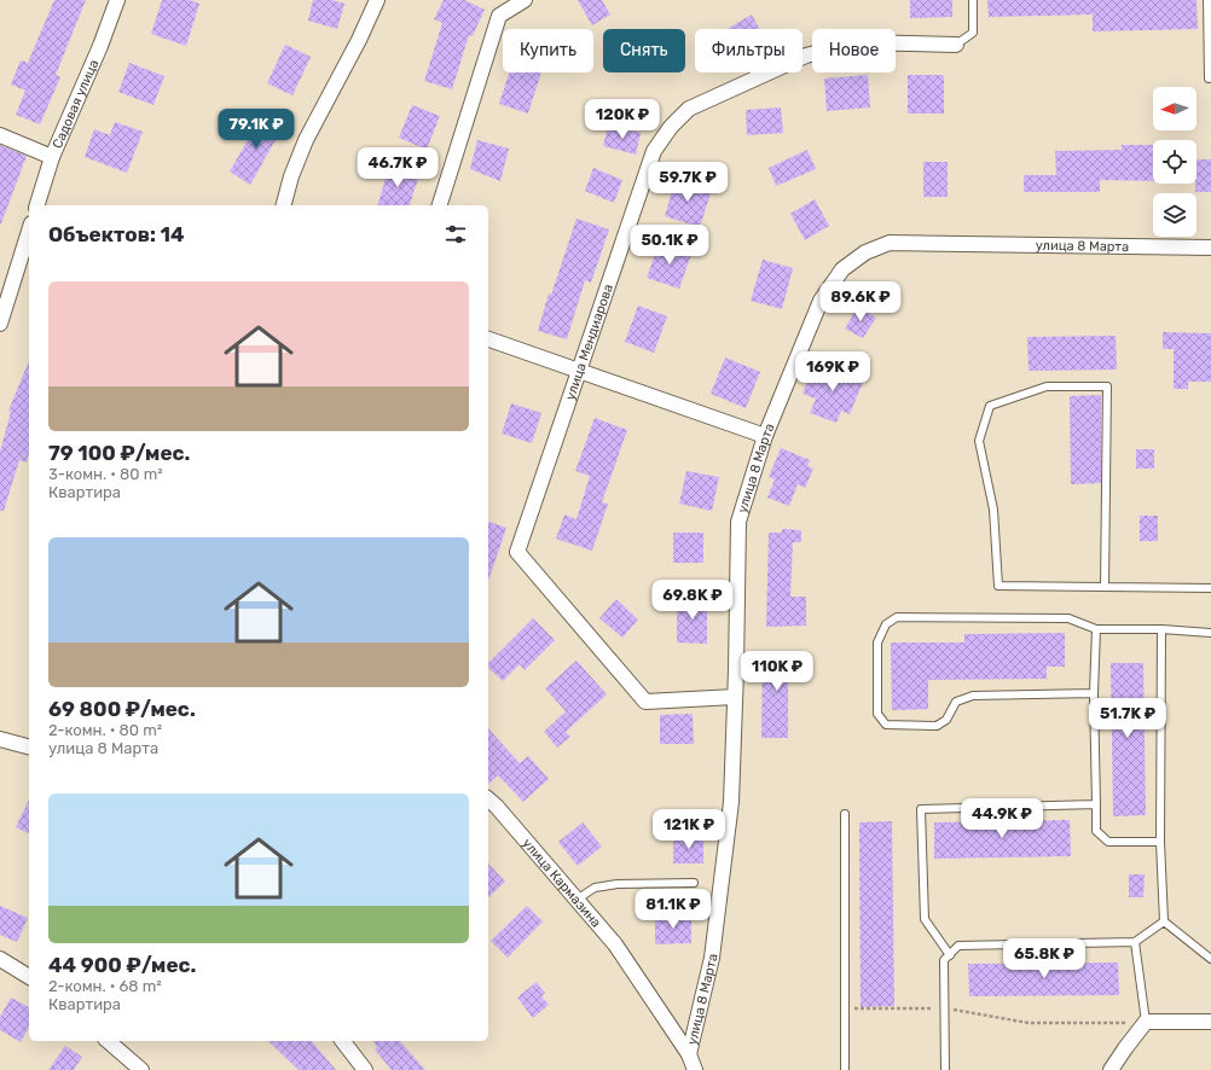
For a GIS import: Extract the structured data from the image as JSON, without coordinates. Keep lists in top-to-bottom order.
{
  "streets": {
    "street": [
      "Садовая улица",
      "улица 8 Марта",
      "улица Мендиарова",
      "улица Кармазина"
    ]
  },
  "crossings": [
    ["улица 8 Марта", "улица Мендиарова"],
    ["улица 8 Марта", "улица Кармазина"]
  ],
  "north": "left",
  "page": {
    "chip": [
      "Купить",
      "Снять",
      "Фильтры",
      "Новое"
    ],
    "price": [
      "120K ₽",
      "79.1K ₽",
      "46.7K ₽",
      "59.7K ₽",
      "50.1K ₽",
      "89.6K ₽",
      "169K ₽",
      "69.8K ₽",
      "110K ₽",
      "51.7K ₽",
      "44.9K ₽",
      "121K ₽",
      "81.1K ₽",
      "65.8K ₽"
    ],
    "heading": "Объектов: 14",
    "list": [
      {
        "name": "79 100 ₽/мес.",
        "note": "3-комн. · 80 m² · Квартира"
      },
      {
        "name": "69 800 ₽/мес.",
        "note": "2-комн. · 80 m² · улица 8 Марта"
      },
      {
        "name": "44 900 ₽/мес.",
        "note": "2-комн. · 68 m² · Квартира"
      }
    ]
  }
}
